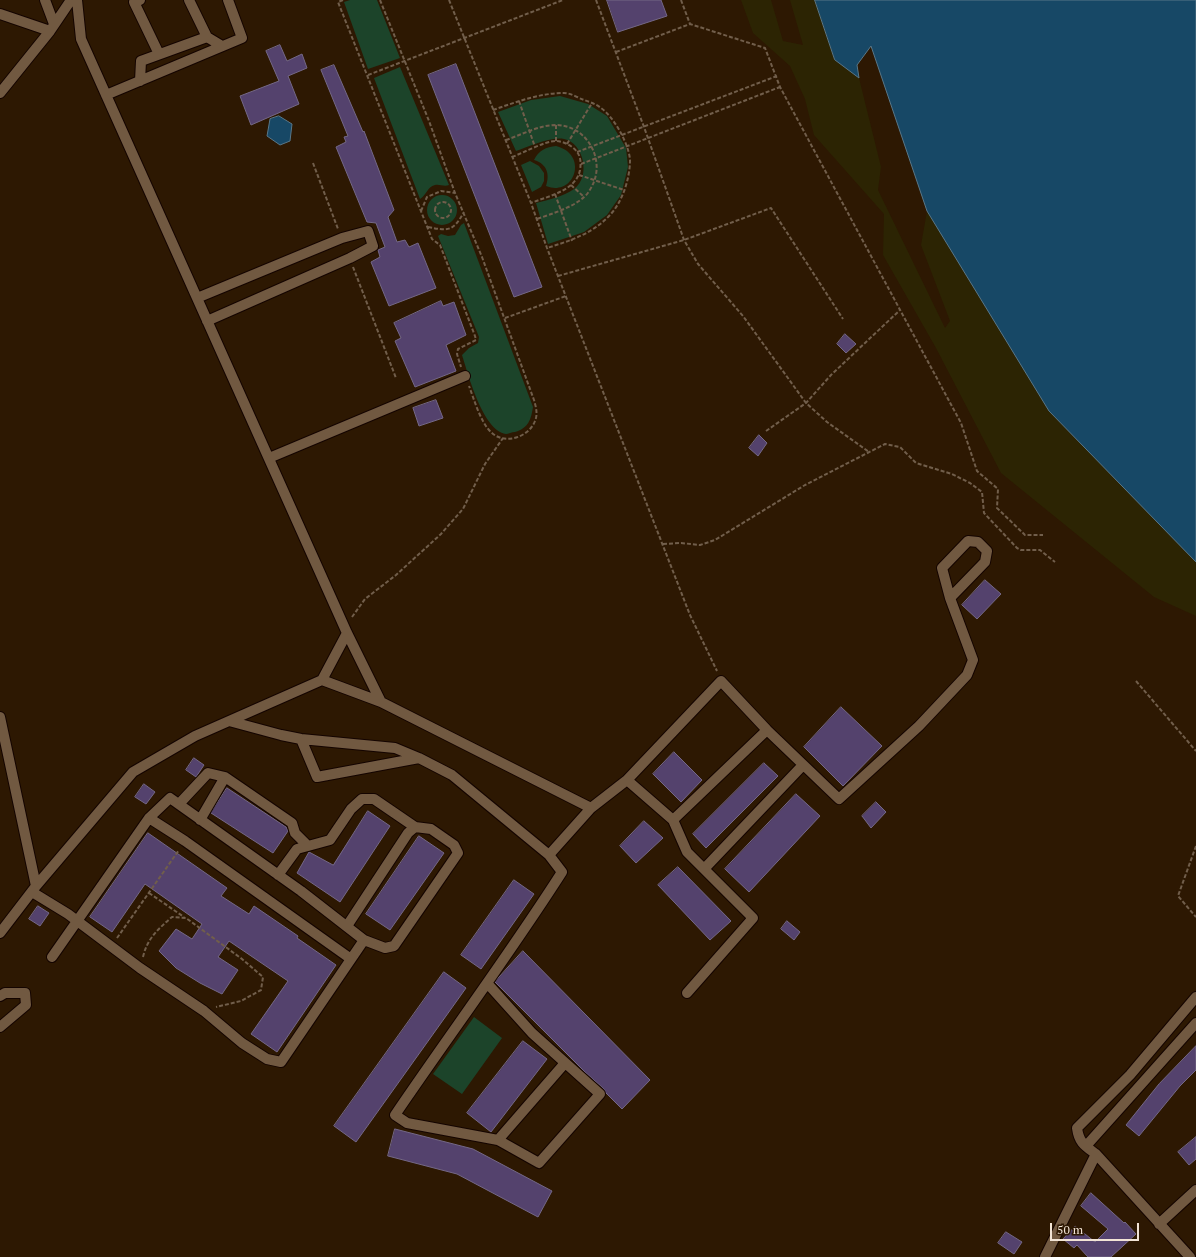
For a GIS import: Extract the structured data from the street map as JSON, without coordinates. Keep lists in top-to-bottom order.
{
  "scale_bar": "50 m"
}
